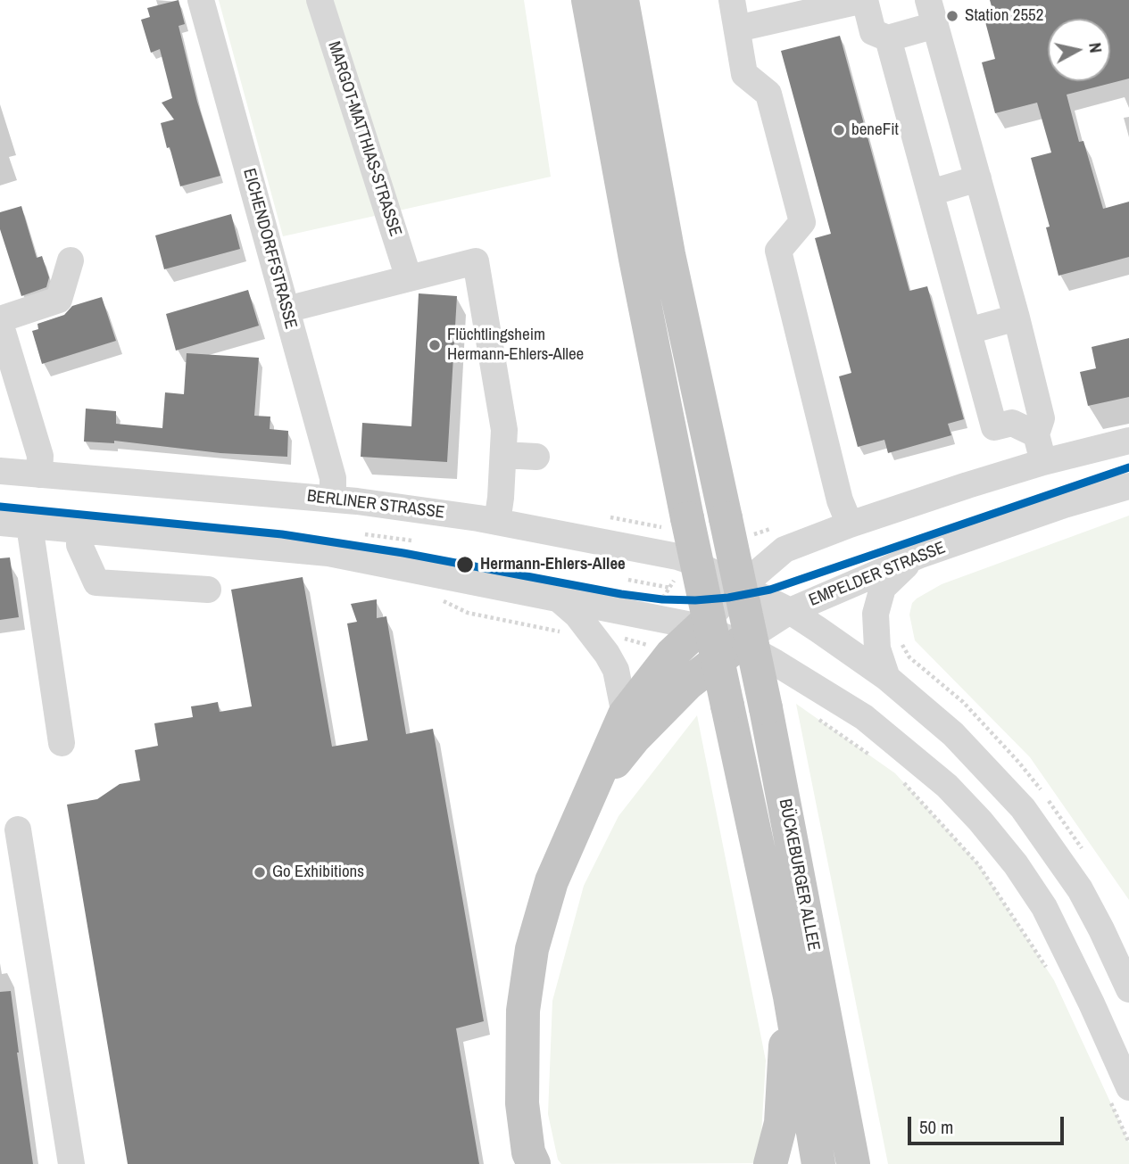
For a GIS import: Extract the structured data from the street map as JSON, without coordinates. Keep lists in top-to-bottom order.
{
  "streets": {
    "highway": ["BÜCKEBURGER ALLEE"],
    "street": [
      "MARGOT-MATTHIAS-STRASSE",
      "EICHENDORFFSTRASSE",
      "BERLINER STRASSE",
      "EMPELDER STRASSE"
    ]
  },
  "crossings": [
    ["EICHENDORFFSTRASSE", "BERLINER STRASSE"]
  ],
  "places": [
    "Station 2552",
    "beneFit",
    "Flüchtlingsheim Hermann-Ehlers-Allee",
    "Hermann-Ehlers-Allee",
    "Go Exhibitions"
  ],
  "scale_bar": "50 m",
  "north": "right"
}
